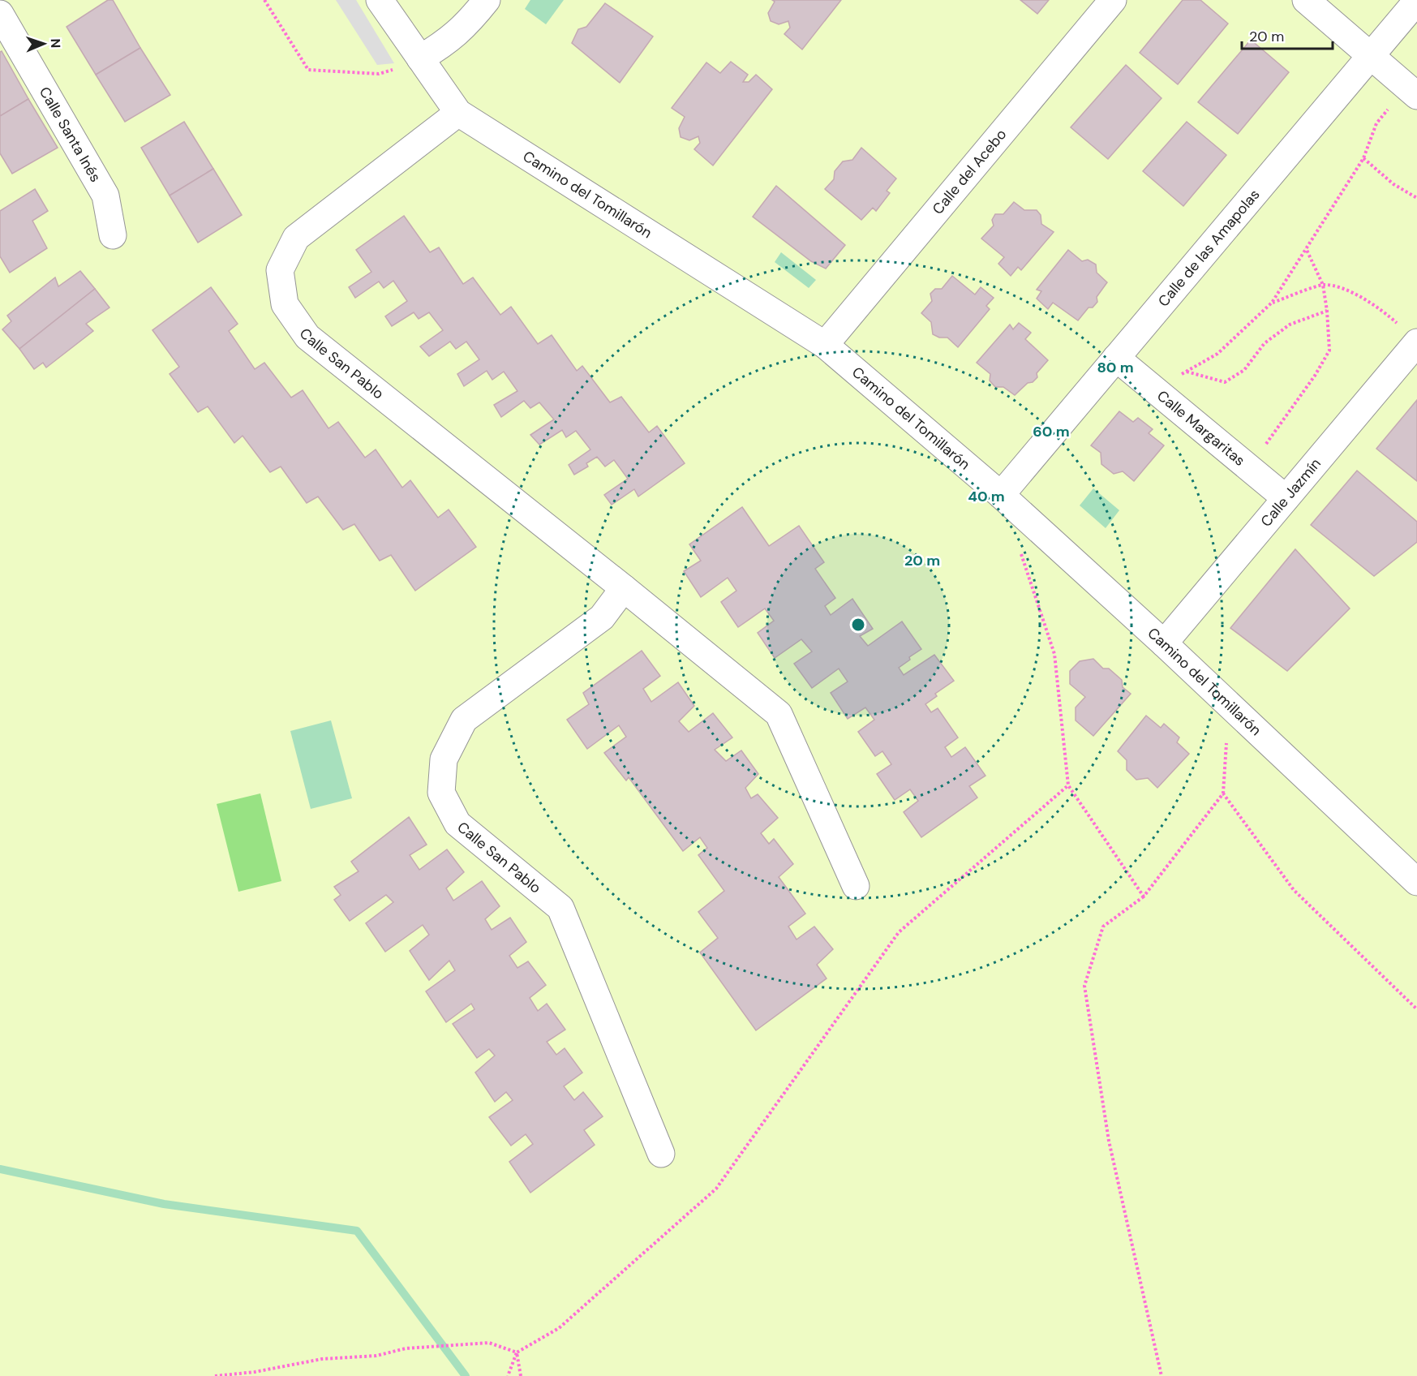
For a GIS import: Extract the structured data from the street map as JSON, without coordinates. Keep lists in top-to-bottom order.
{
  "streets": {
    "street": [
      "Calle Santa Inés",
      "Calle del Acebo",
      "Camino del Tomillarón",
      "Calle de las Amapolas",
      "Calle San Pablo",
      "Calle Margaritas",
      "Calle Jazmín"
    ]
  },
  "crossings": [
    ["Calle del Acebo", "Camino del Tomillarón"],
    ["Camino del Tomillarón", "Calle de las Amapolas"],
    ["Camino del Tomillarón", "Calle San Pablo"],
    ["Camino del Tomillarón", "Calle Jazmín"],
    ["Calle de las Amapolas", "Calle Margaritas"],
    ["Calle Margaritas", "Calle Jazmín"]
  ],
  "scale_bar": "20 m",
  "north": "right",
  "rings": [
    "80 m",
    "60 m",
    "40 m",
    "20 m"
  ]
}
